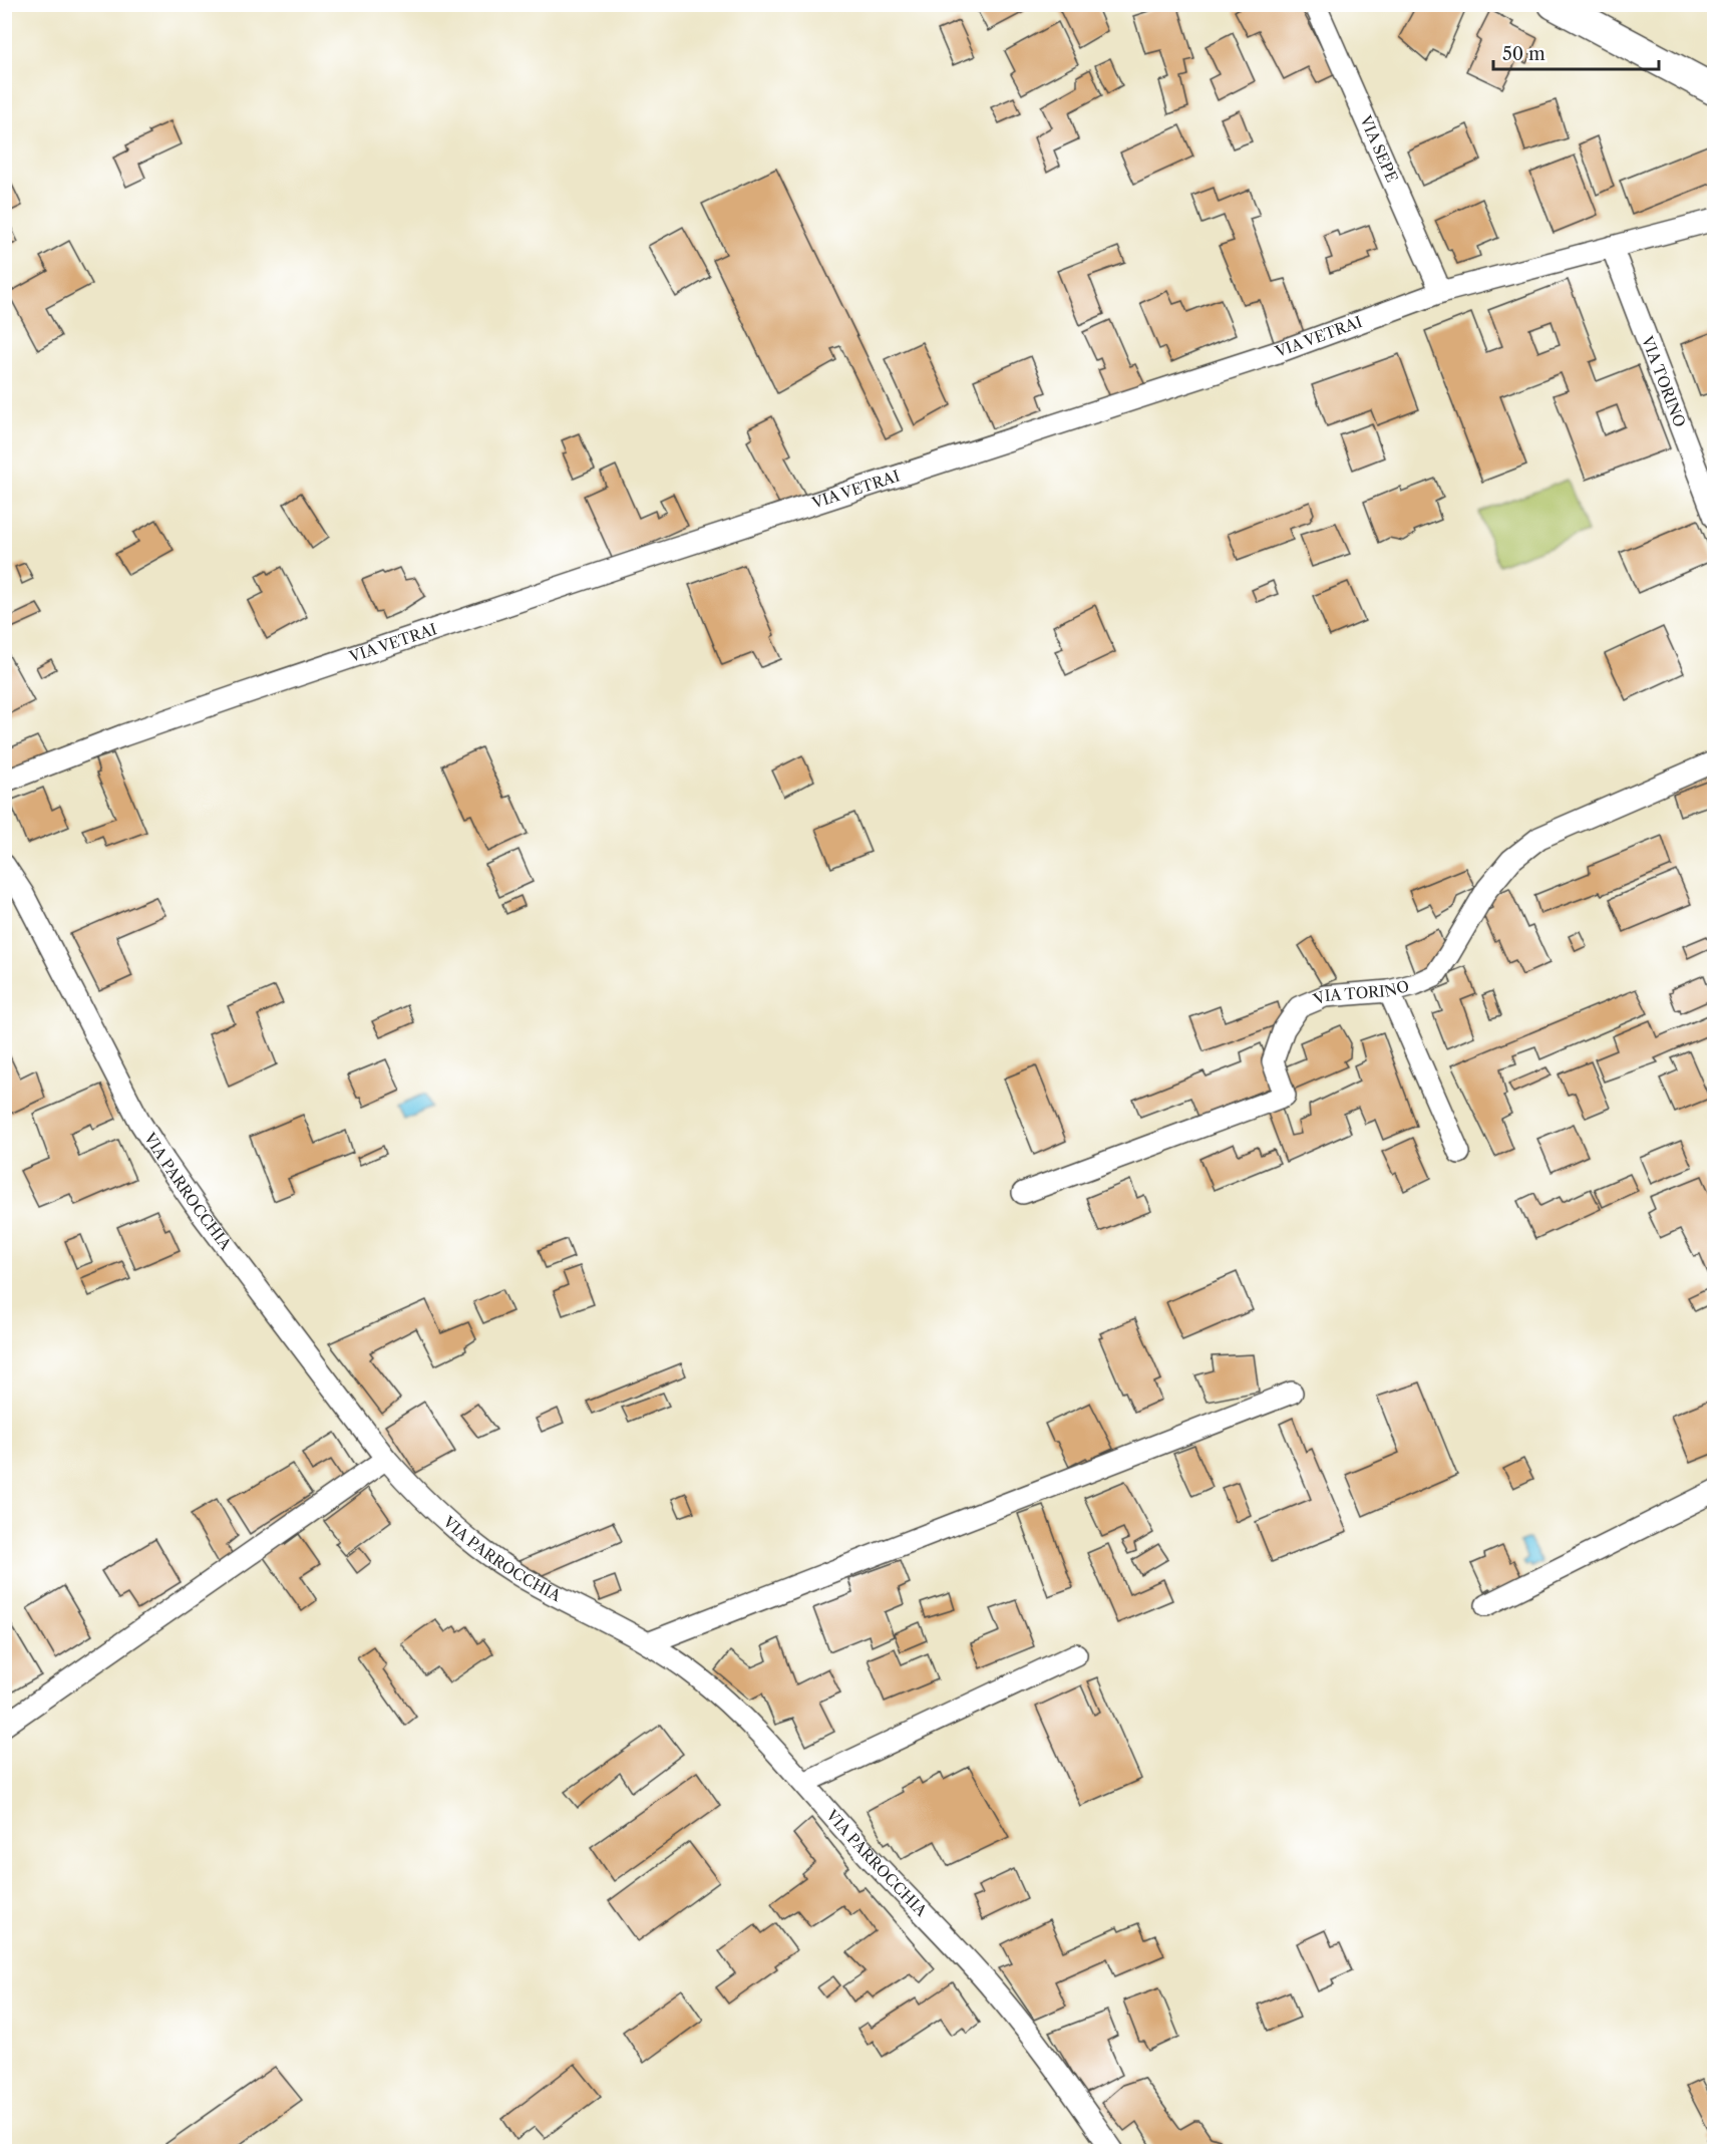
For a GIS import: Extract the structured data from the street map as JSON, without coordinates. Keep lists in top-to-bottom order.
{
  "streets": {
    "street": [
      "VIA SEPE",
      "VIA VETRAI",
      "VIA TORINO",
      "VIA PARROCCHIA"
    ]
  },
  "crossings": [
    ["VIA SEPE", "VIA VETRAI"],
    ["VIA VETRAI", "VIA TORINO"]
  ],
  "scale_bar": "50 m"
}
